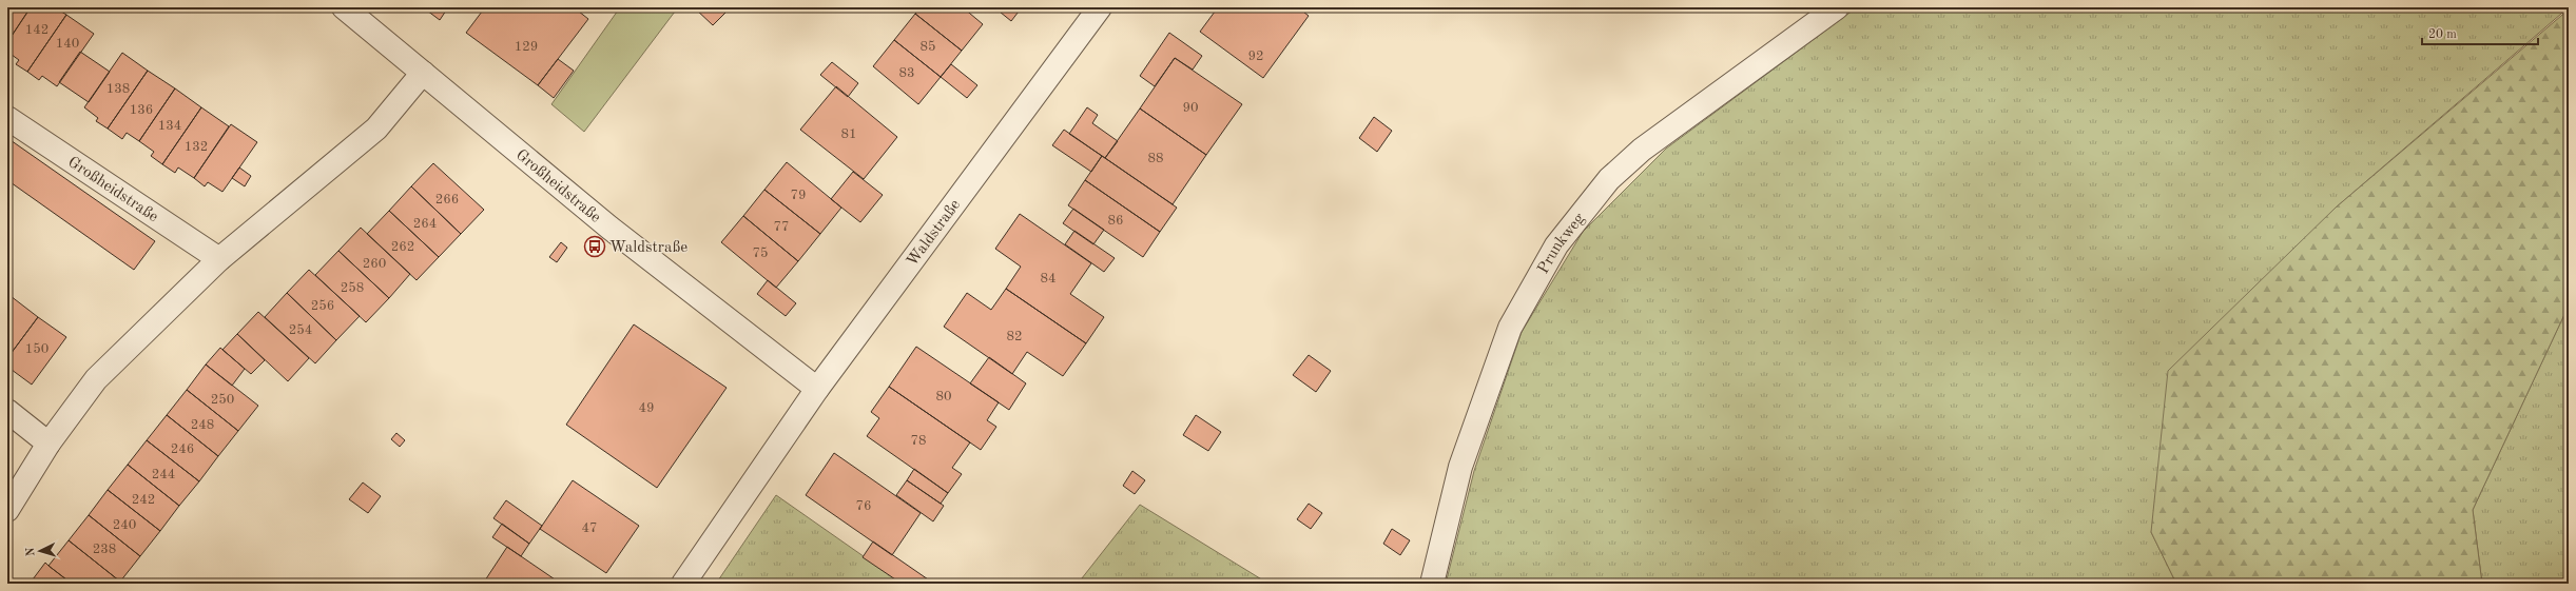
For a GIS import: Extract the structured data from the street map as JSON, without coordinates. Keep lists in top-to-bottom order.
{
  "streets": {
    "street": ["Großheidstraße", "Waldstraße", "Prunkweg"]
  },
  "crossings": [
    ["Großheidstraße", "Waldstraße"]
  ],
  "places": {
    "bus stop": ["Waldstraße"]
  },
  "house_numbers": [
    "142",
    "140",
    "129",
    "85",
    "92",
    "83",
    "138",
    "90",
    "136",
    "134",
    "81",
    "132",
    "88",
    "79",
    "266",
    "86",
    "264",
    "77",
    "262",
    "75",
    "260",
    "84",
    "258",
    "256",
    "254",
    "82",
    "150",
    "80",
    "250",
    "49",
    "248",
    "78",
    "246",
    "244",
    "242",
    "76",
    "240",
    "47",
    "238"
  ],
  "scale_bar": "20 m",
  "north": "left"
}
